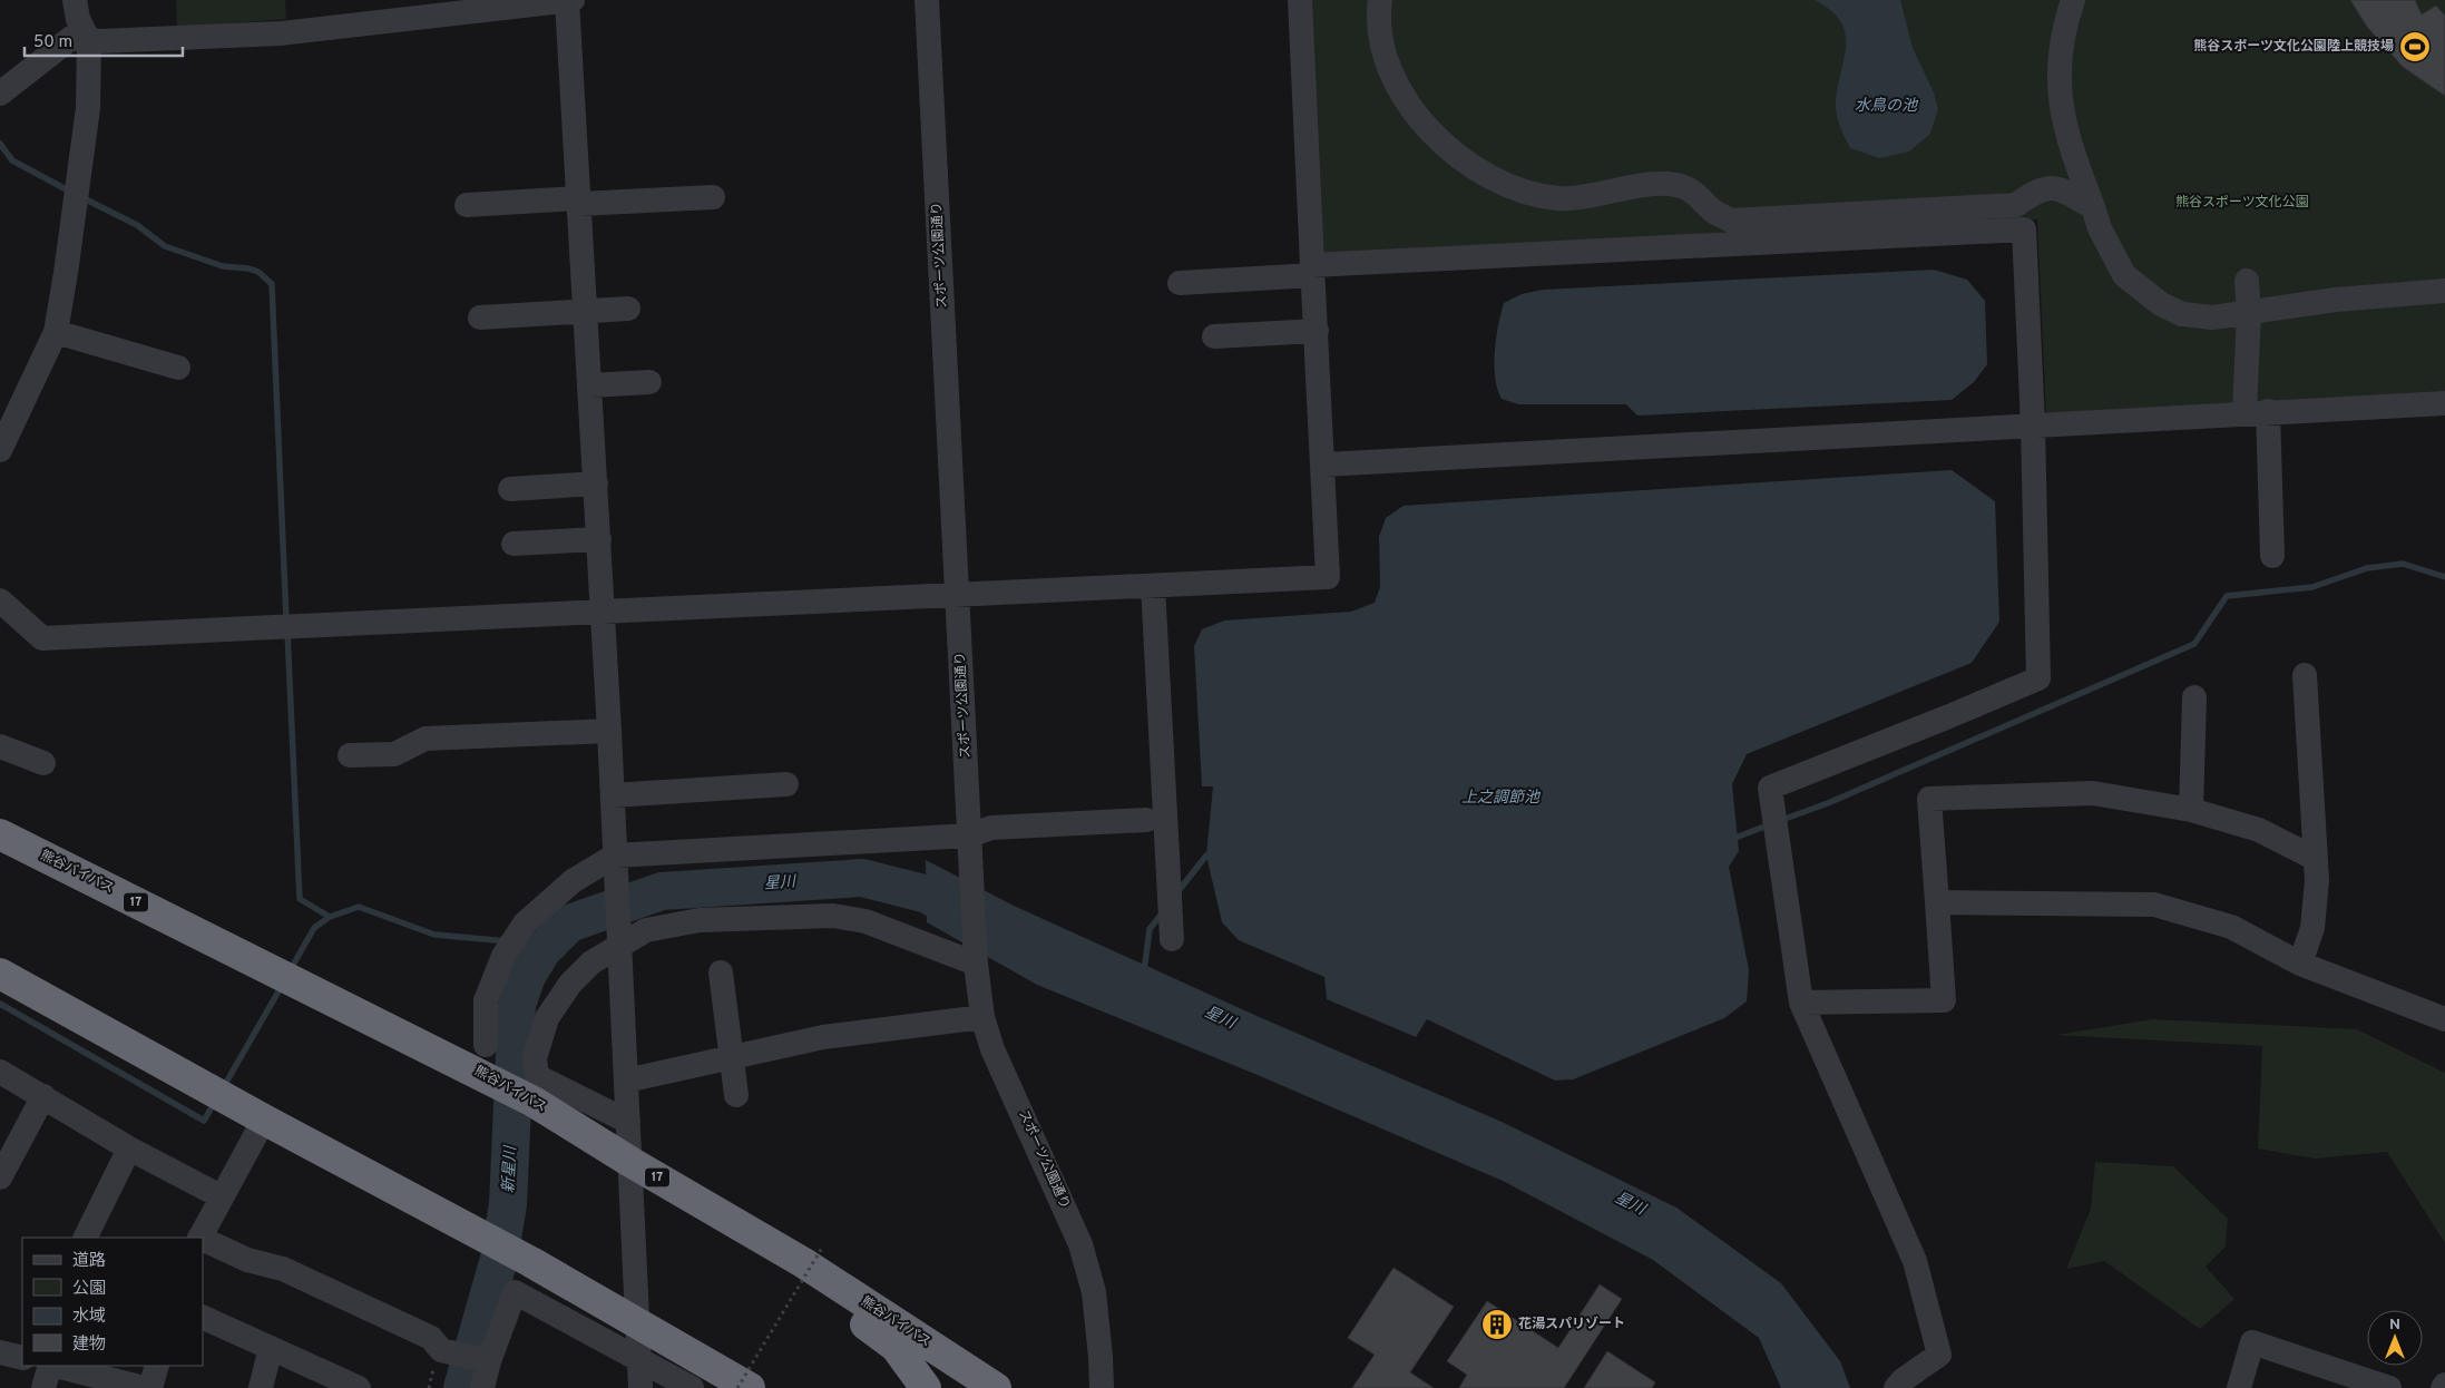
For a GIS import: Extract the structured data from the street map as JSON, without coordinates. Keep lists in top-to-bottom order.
{
  "streets": {
    "highway": ["熊谷バイパス", "17"],
    "street": ["スポーツ公園通り"]
  },
  "water": [
    "水鳥の池",
    "上之調節池",
    "星川",
    "新星川"
  ],
  "parks": ["熊谷スポーツ文化公園"],
  "places": {
    "sports": ["熊谷スポーツ文化公園陸上競技場"],
    "building": ["花湯スパリゾート"]
  },
  "legend": [
    "道路",
    "公園",
    "水域",
    "建物"
  ],
  "scale_bar": "50 m",
  "north": "top"
}
